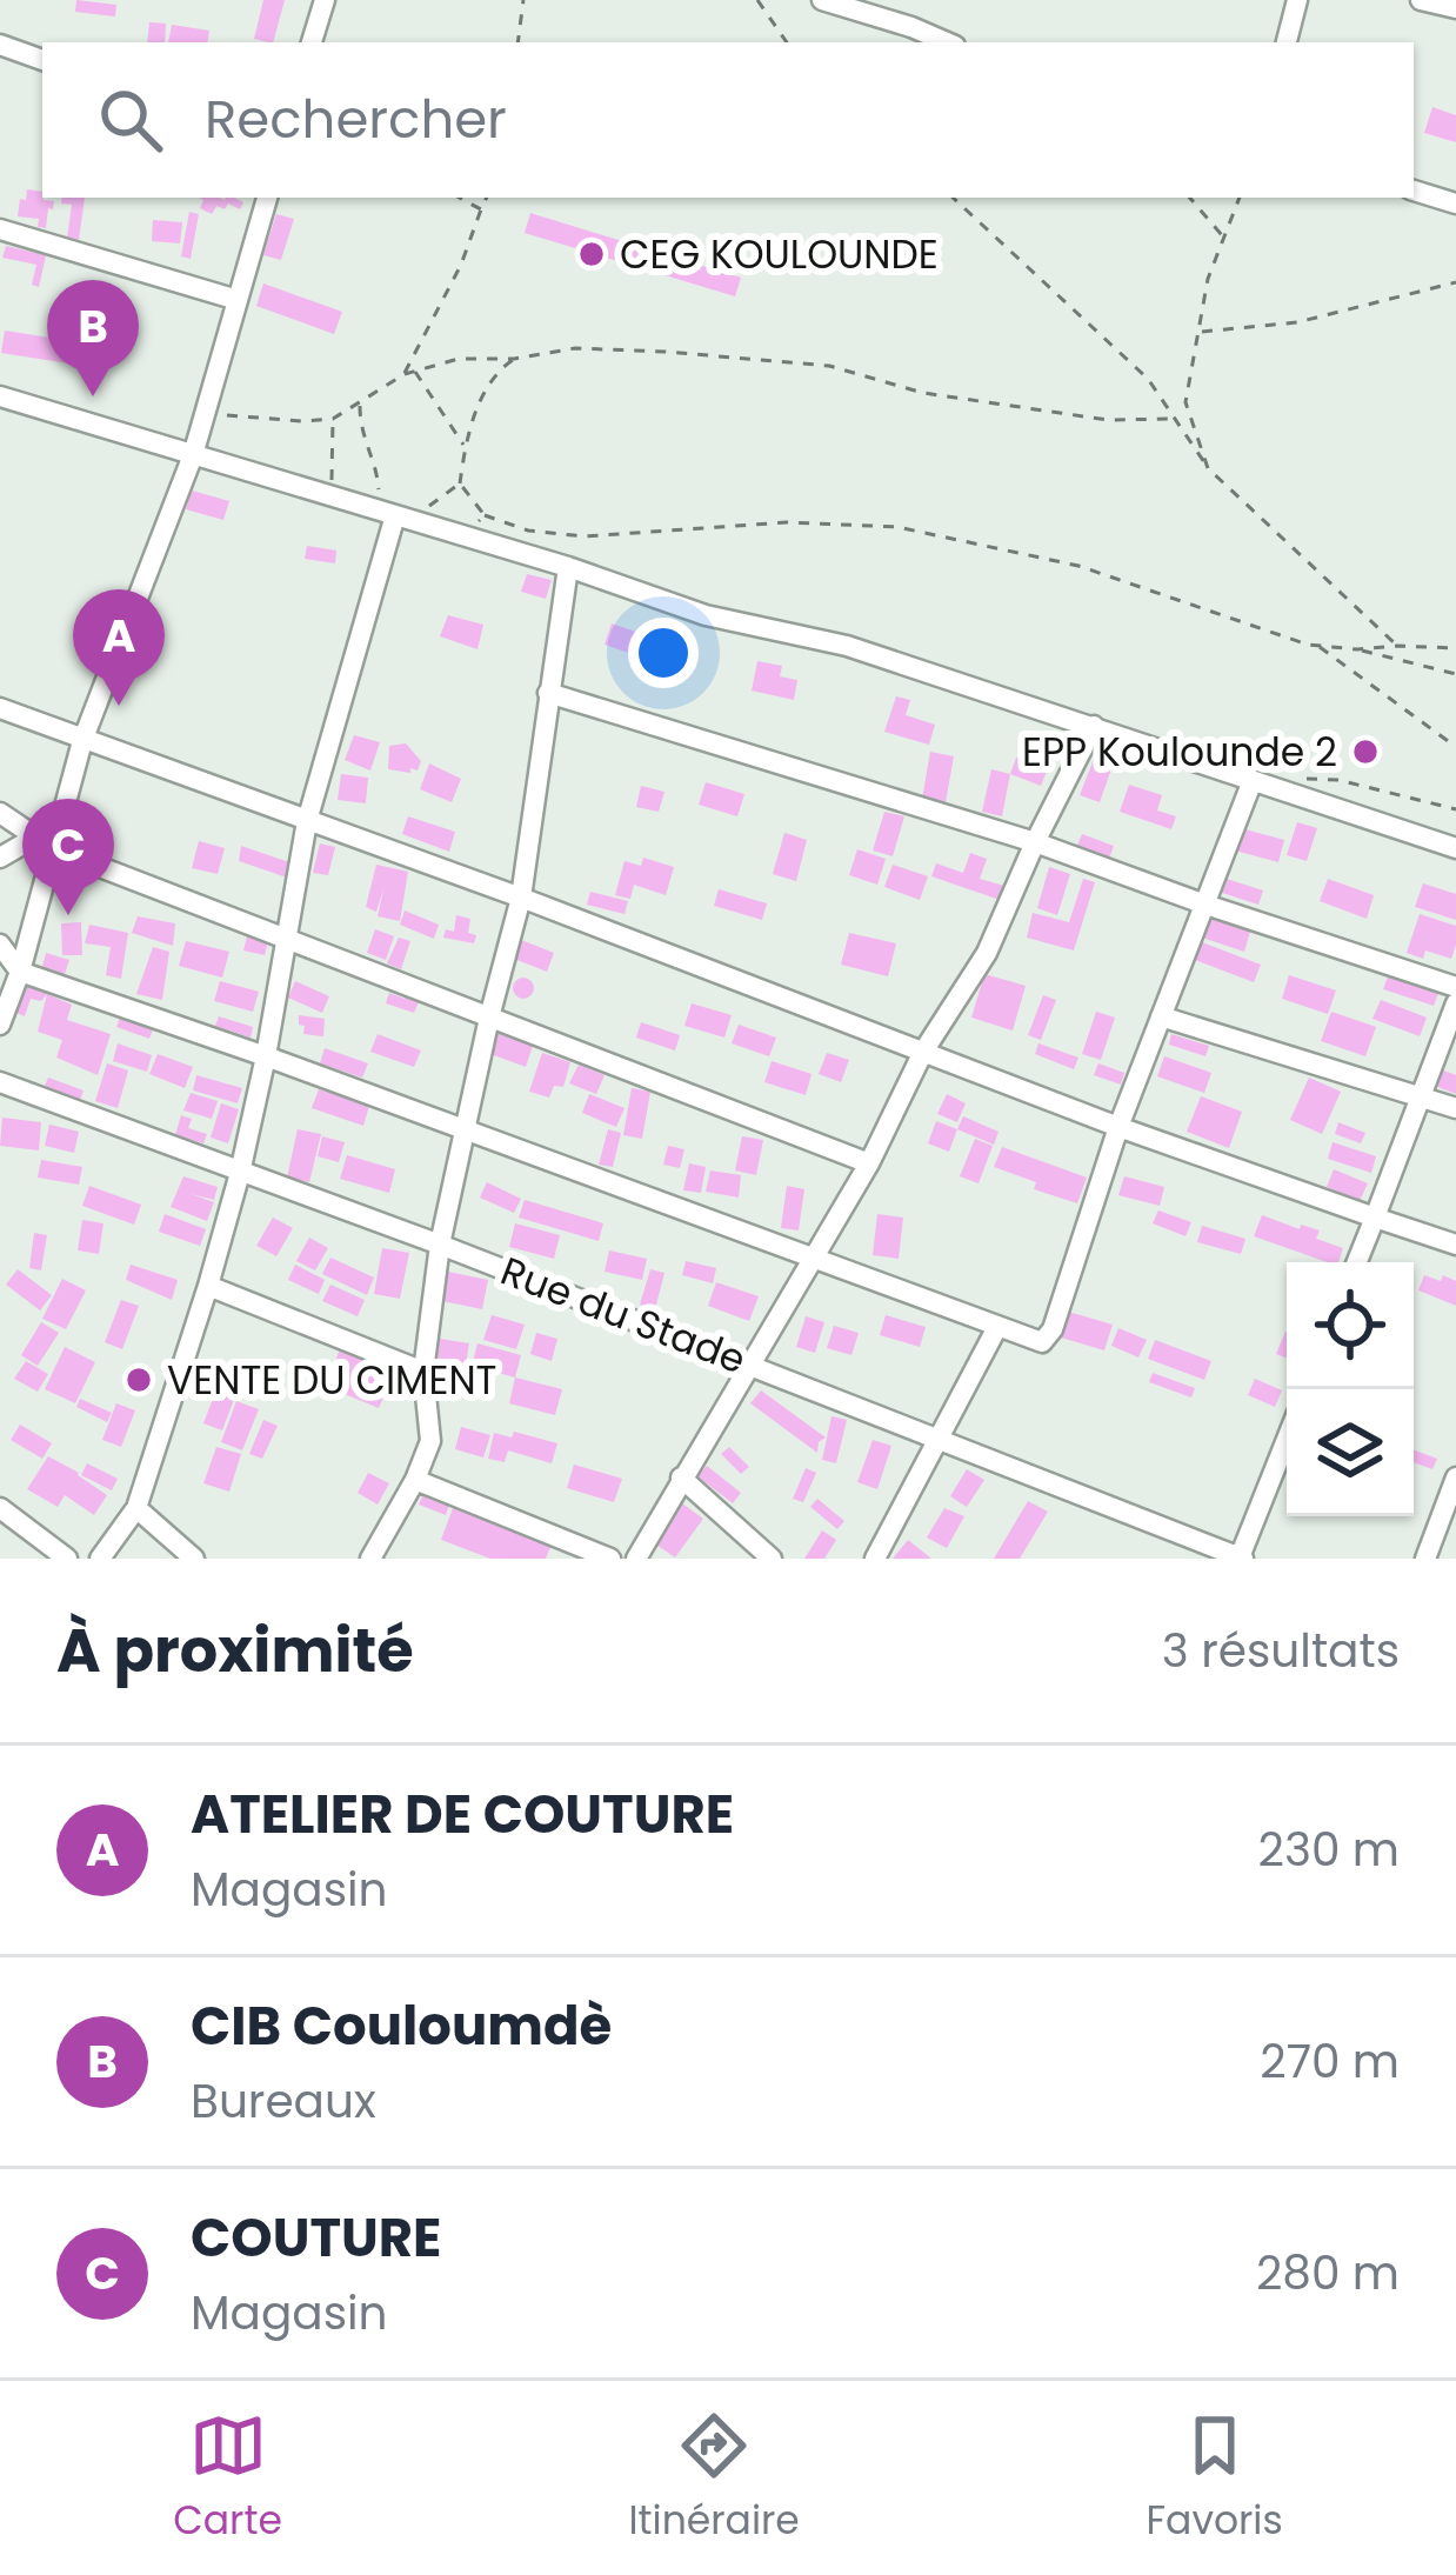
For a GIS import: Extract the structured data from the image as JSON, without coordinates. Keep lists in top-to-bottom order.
{
  "streets": {
    "street": ["Rue du Stade"]
  },
  "places": ["CEG KOULOUNDE", "EPP Koulounde 2", "VENTE DU CIMENT"],
  "page": {
    "search": "Rechercher",
    "pins": ["B", "A", "C"],
    "heading": ["À proximité", "3 résultats"],
    "list": [
      {
        "mark": "A",
        "name": "ATELIER DE COUTURE",
        "note": "Magasin",
        "value": "230 m"
      },
      {
        "mark": "B",
        "name": "CIB Couloumdè",
        "note": "Bureaux",
        "value": "270 m"
      },
      {
        "mark": "C",
        "name": "COUTURE",
        "note": "Magasin",
        "value": "280 m"
      }
    ],
    "nav": ["Carte", "Itinéraire", "Favoris"]
  }
}
